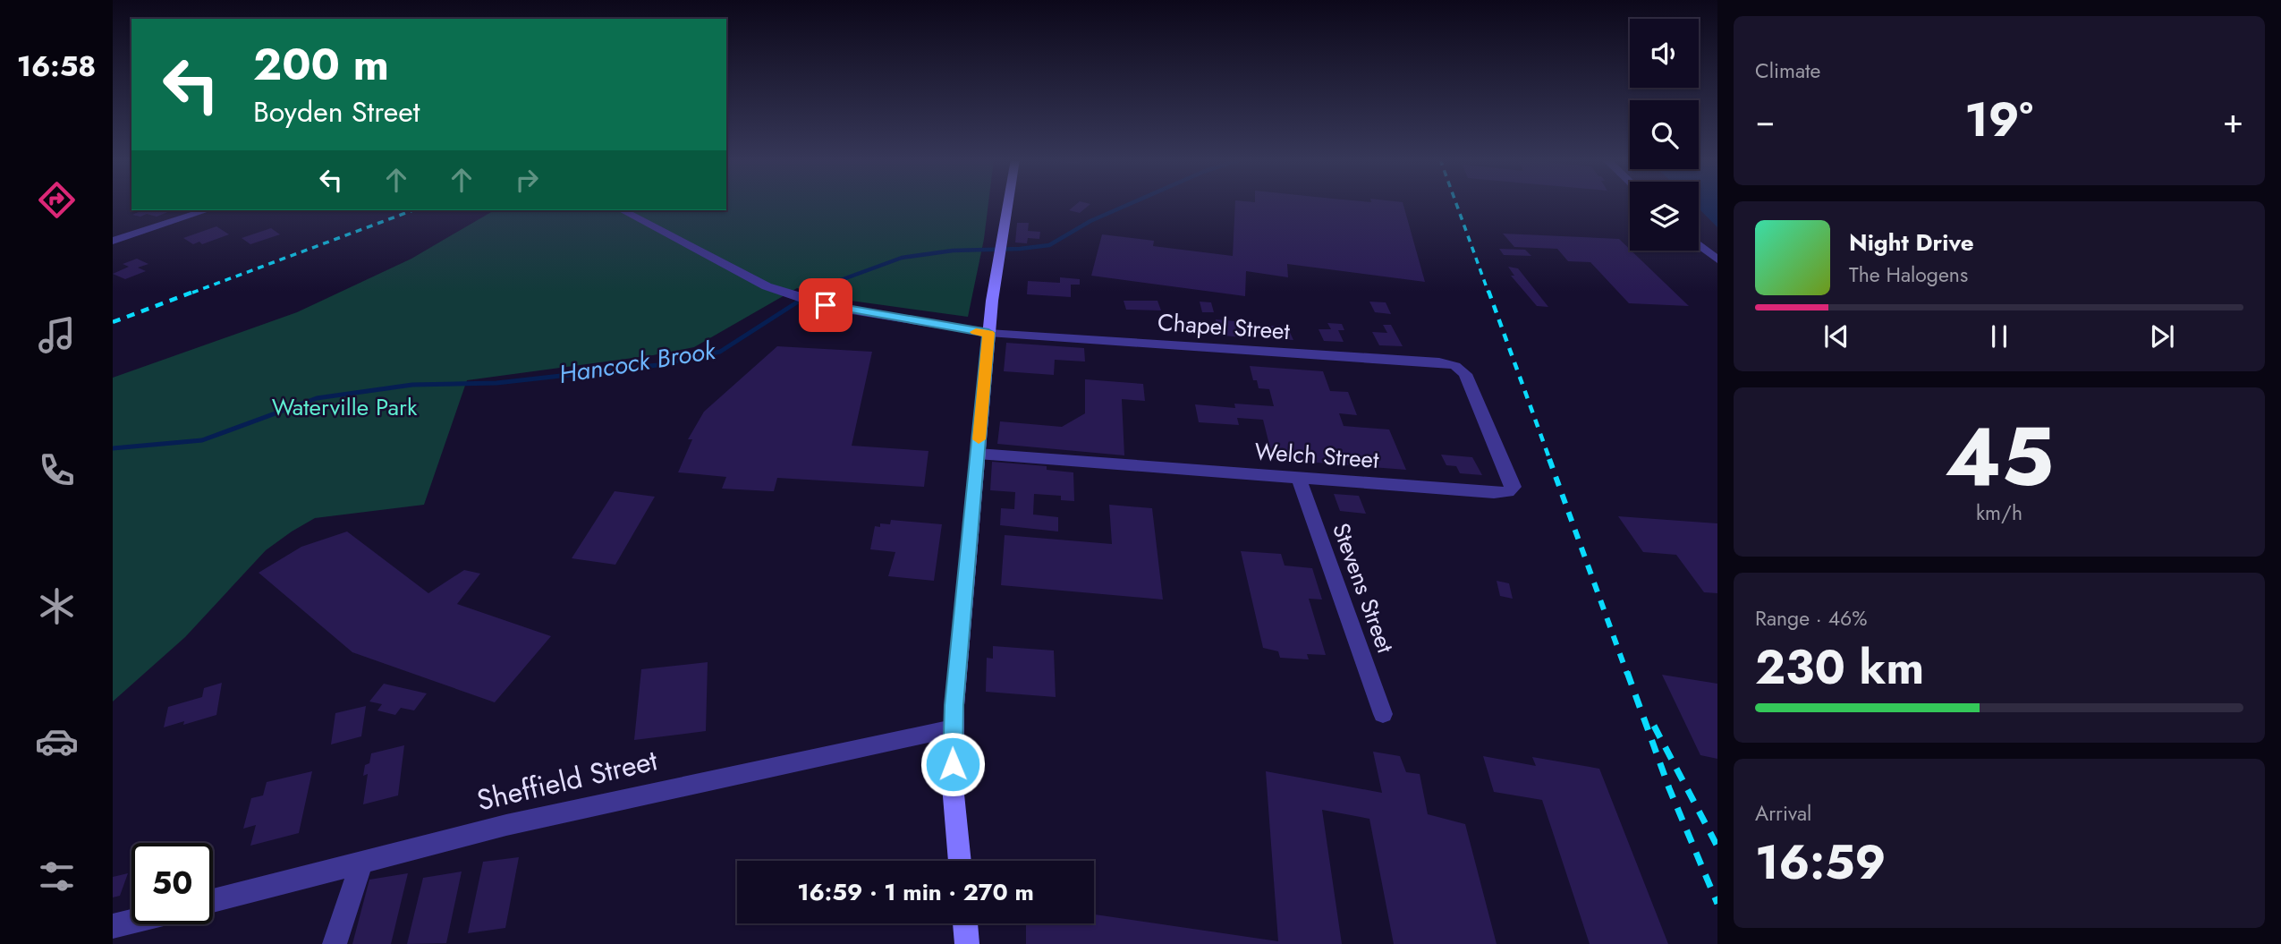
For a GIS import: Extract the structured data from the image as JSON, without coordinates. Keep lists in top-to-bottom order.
{
  "streets": {
    "street": [
      "Chapel Street",
      "Welch Street",
      "Stevens Street",
      "Sheffield Street"
    ]
  },
  "crossings": [
    ["Chapel Street", "Welch Street"],
    ["Welch Street", "Stevens Street"]
  ],
  "water": ["Hancock Brook"],
  "parks": ["Waterville Park"],
  "page": {
    "tabs": "16:58",
    "tile": [
      "Climate",
      ["45", "km/h"],
      ["Range · 46%", "230 km"],
      ["Arrival", "16:59"]
    ],
    "turn": ["200 m", "Boyden Street"],
    "heat": ["−", "19°", "+"],
    "song": ["Night Drive", "The Halogens"],
    "limit": "50",
    "trip": "16:59 · 1 min · 270 m"
  }
}
